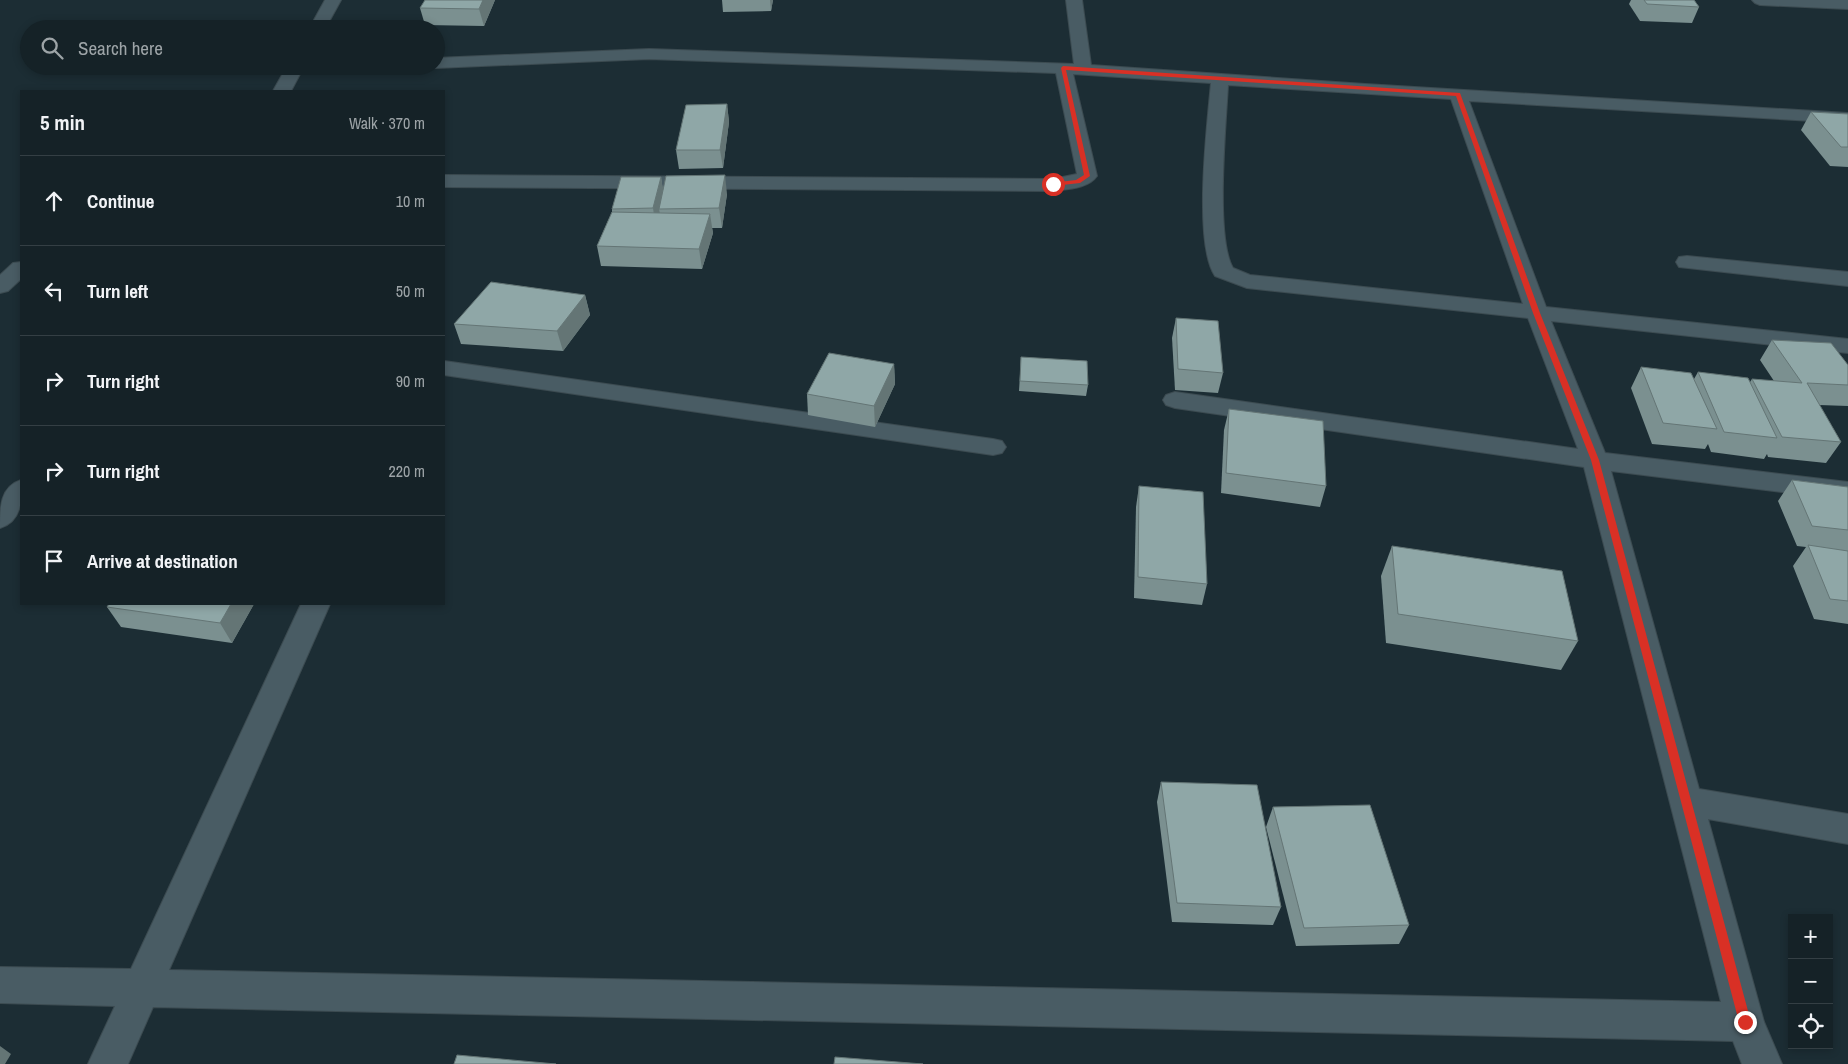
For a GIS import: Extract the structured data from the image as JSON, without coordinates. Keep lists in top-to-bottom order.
{
  "page": {
    "search": "Search here",
    "heading": ["5 min", "Walk · 370 m"],
    "list": [
      ["Continue", "10 m"],
      ["Turn left", "50 m"],
      ["Turn right", "90 m"],
      ["Turn right", "220 m"],
      "Arrive at destination"
    ],
    "map_buttons": ["+", "−"]
  }
}
